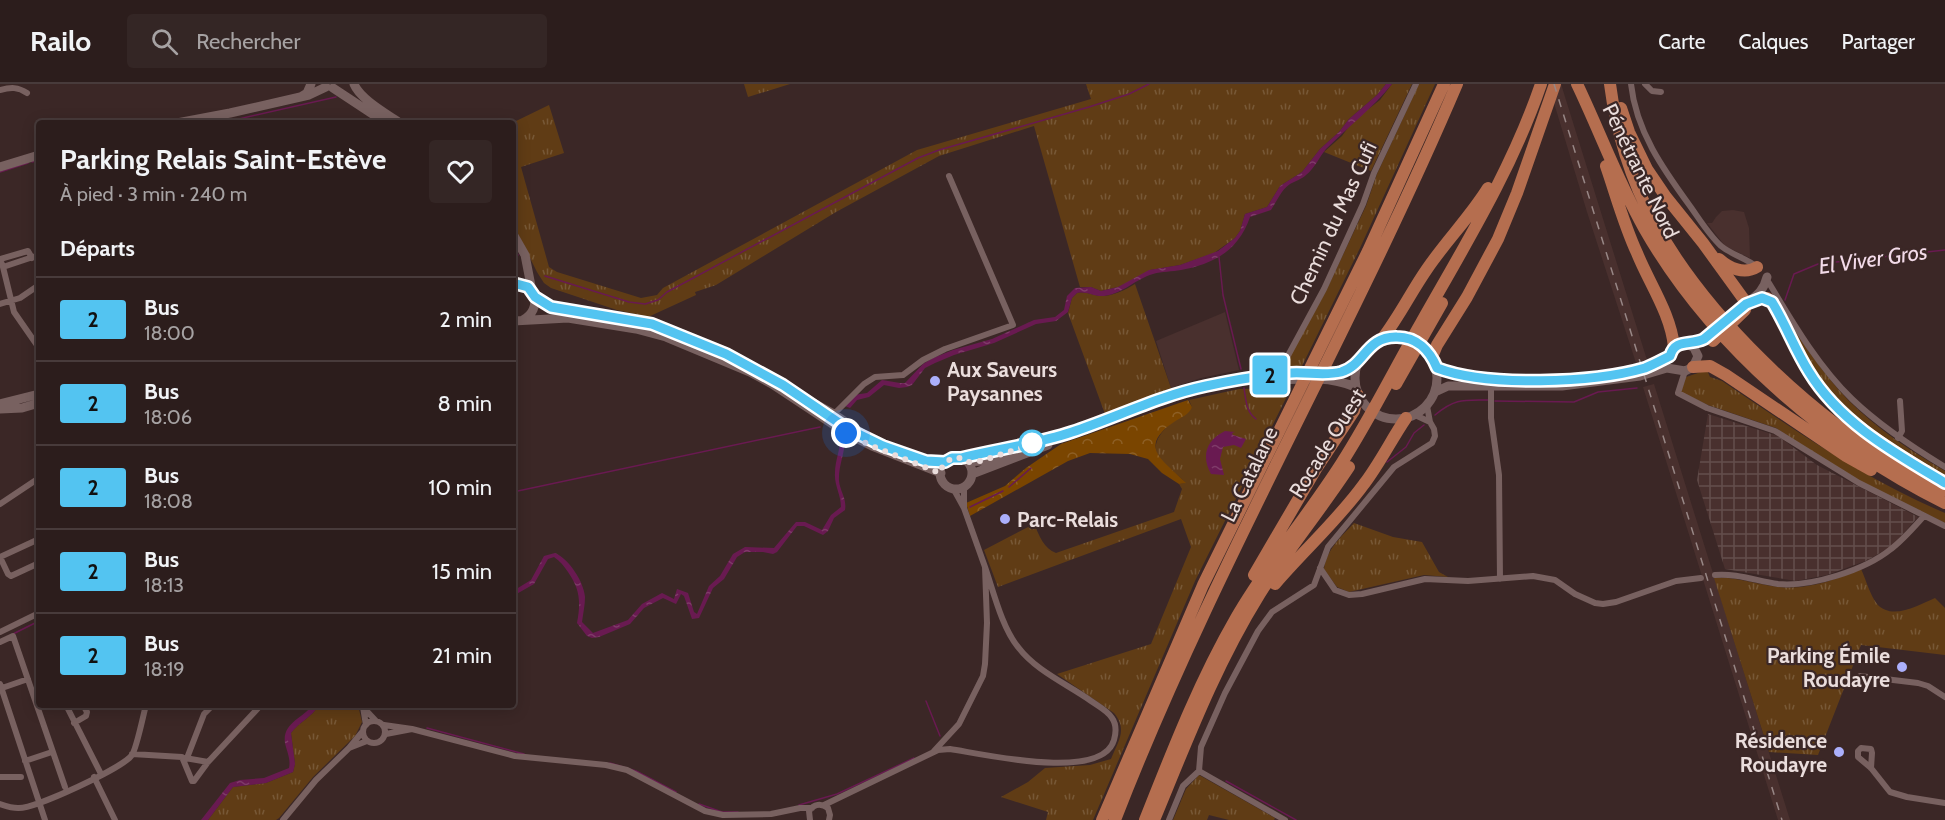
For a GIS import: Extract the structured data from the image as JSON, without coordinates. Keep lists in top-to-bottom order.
{
  "streets": {
    "highway": ["Pénétrante Nord", "Rocade Ouest", "La Catalane"],
    "street": ["Chemin du Mas Cufi"]
  },
  "water": ["El Viver Gros"],
  "places": [
    "Aux Saveurs Paysannes",
    "Parc-Relais",
    "Parking Émile Roudayre",
    "Résidence Roudayre"
  ],
  "lines": ["bus line 2"],
  "page": {
    "header": "Railo",
    "search": "Rechercher",
    "nav": ["Carte", "Calques", "Partager"],
    "on_map": "2",
    "heading": [
      ["Parking Relais Saint-Estève", "À pied · 3 min · 240 m"],
      "Départs"
    ],
    "list": [
      {
        "mark": "2",
        "name": "Bus",
        "note": "18:00",
        "value": "2 min"
      },
      {
        "mark": "2",
        "name": "Bus",
        "note": "18:06",
        "value": "8 min"
      },
      {
        "mark": "2",
        "name": "Bus",
        "note": "18:08",
        "value": "10 min"
      },
      {
        "mark": "2",
        "name": "Bus",
        "note": "18:13",
        "value": "15 min"
      },
      {
        "mark": "2",
        "name": "Bus",
        "note": "18:19",
        "value": "21 min"
      }
    ]
  }
}
